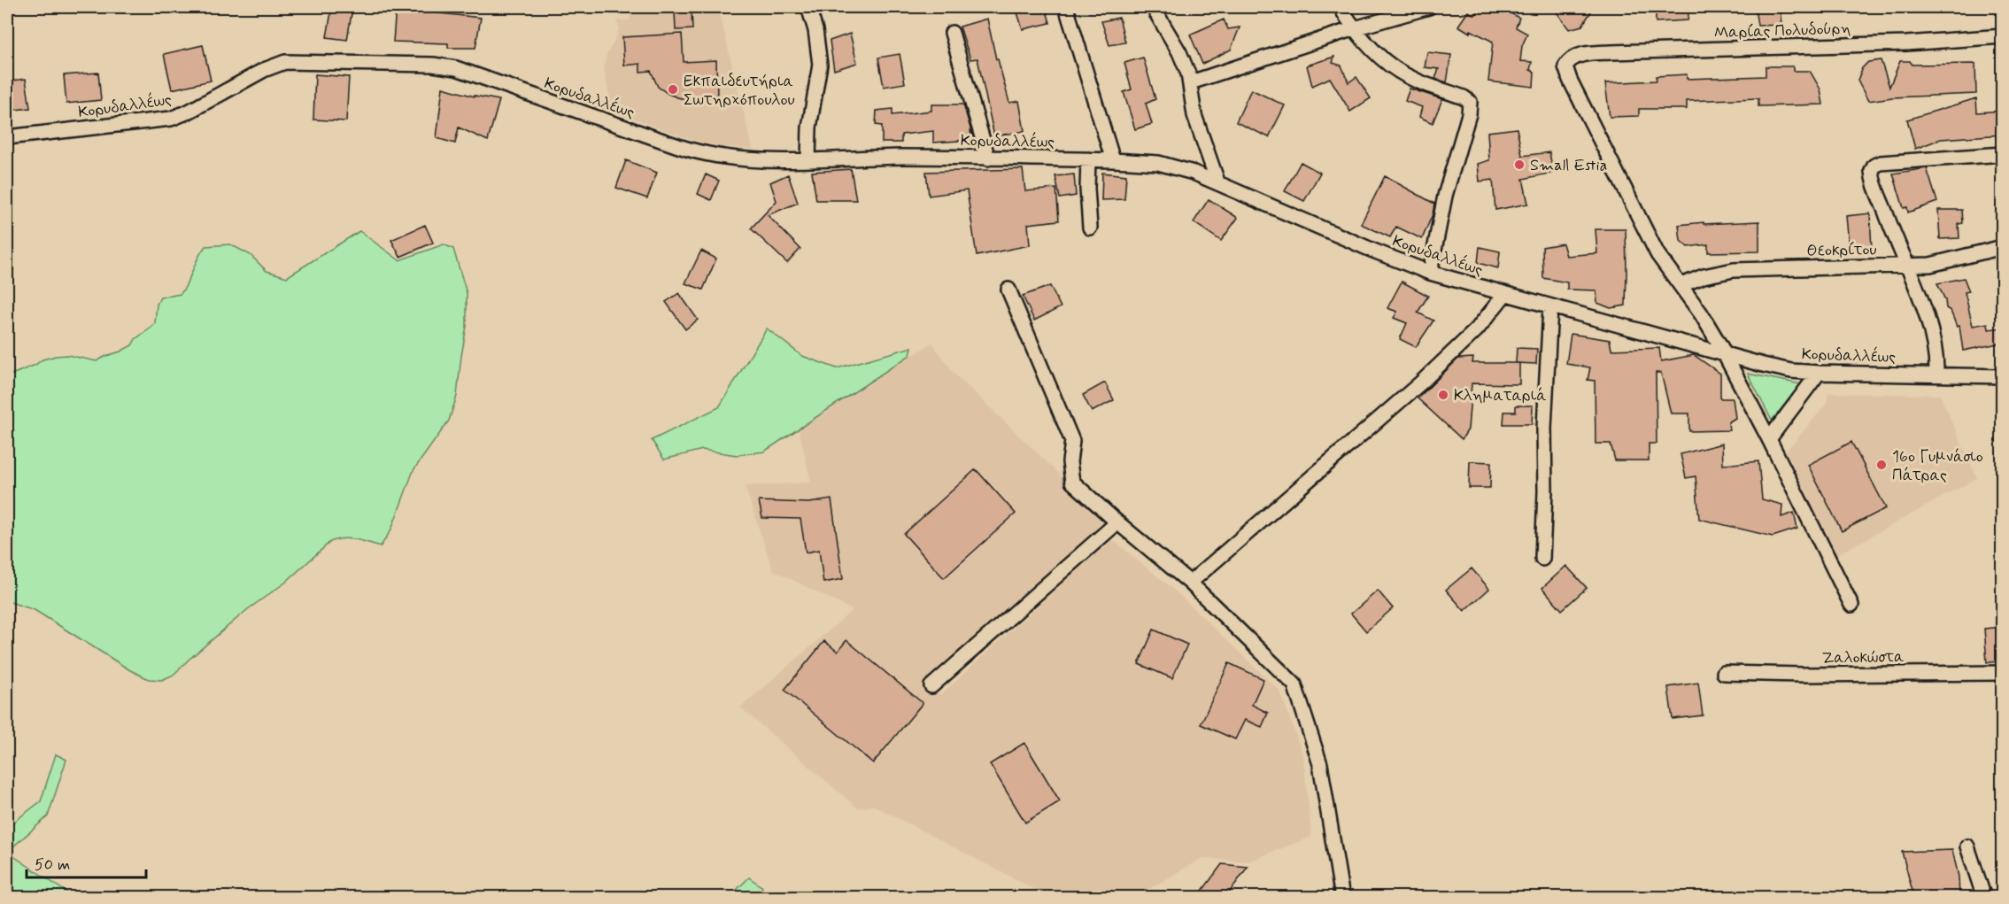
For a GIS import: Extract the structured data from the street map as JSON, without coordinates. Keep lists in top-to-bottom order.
{
  "streets": {
    "street": [
      "Μαρίας Πολυδούρη",
      "Κορυδαλλέως",
      "Θεοκρίτου",
      "Ζαλοκώστα"
    ]
  },
  "crossings": [
    ["Μαρίας Πολυδούρη", "Θεοκρίτου"]
  ],
  "places": [
    "Εκπαιδευτήρια Σωτηρχόπουλου",
    "Small Estia",
    "Κληματαριά",
    "16ο Γυμνάσιο Πάτρας"
  ],
  "scale_bar": "50 m"
}
